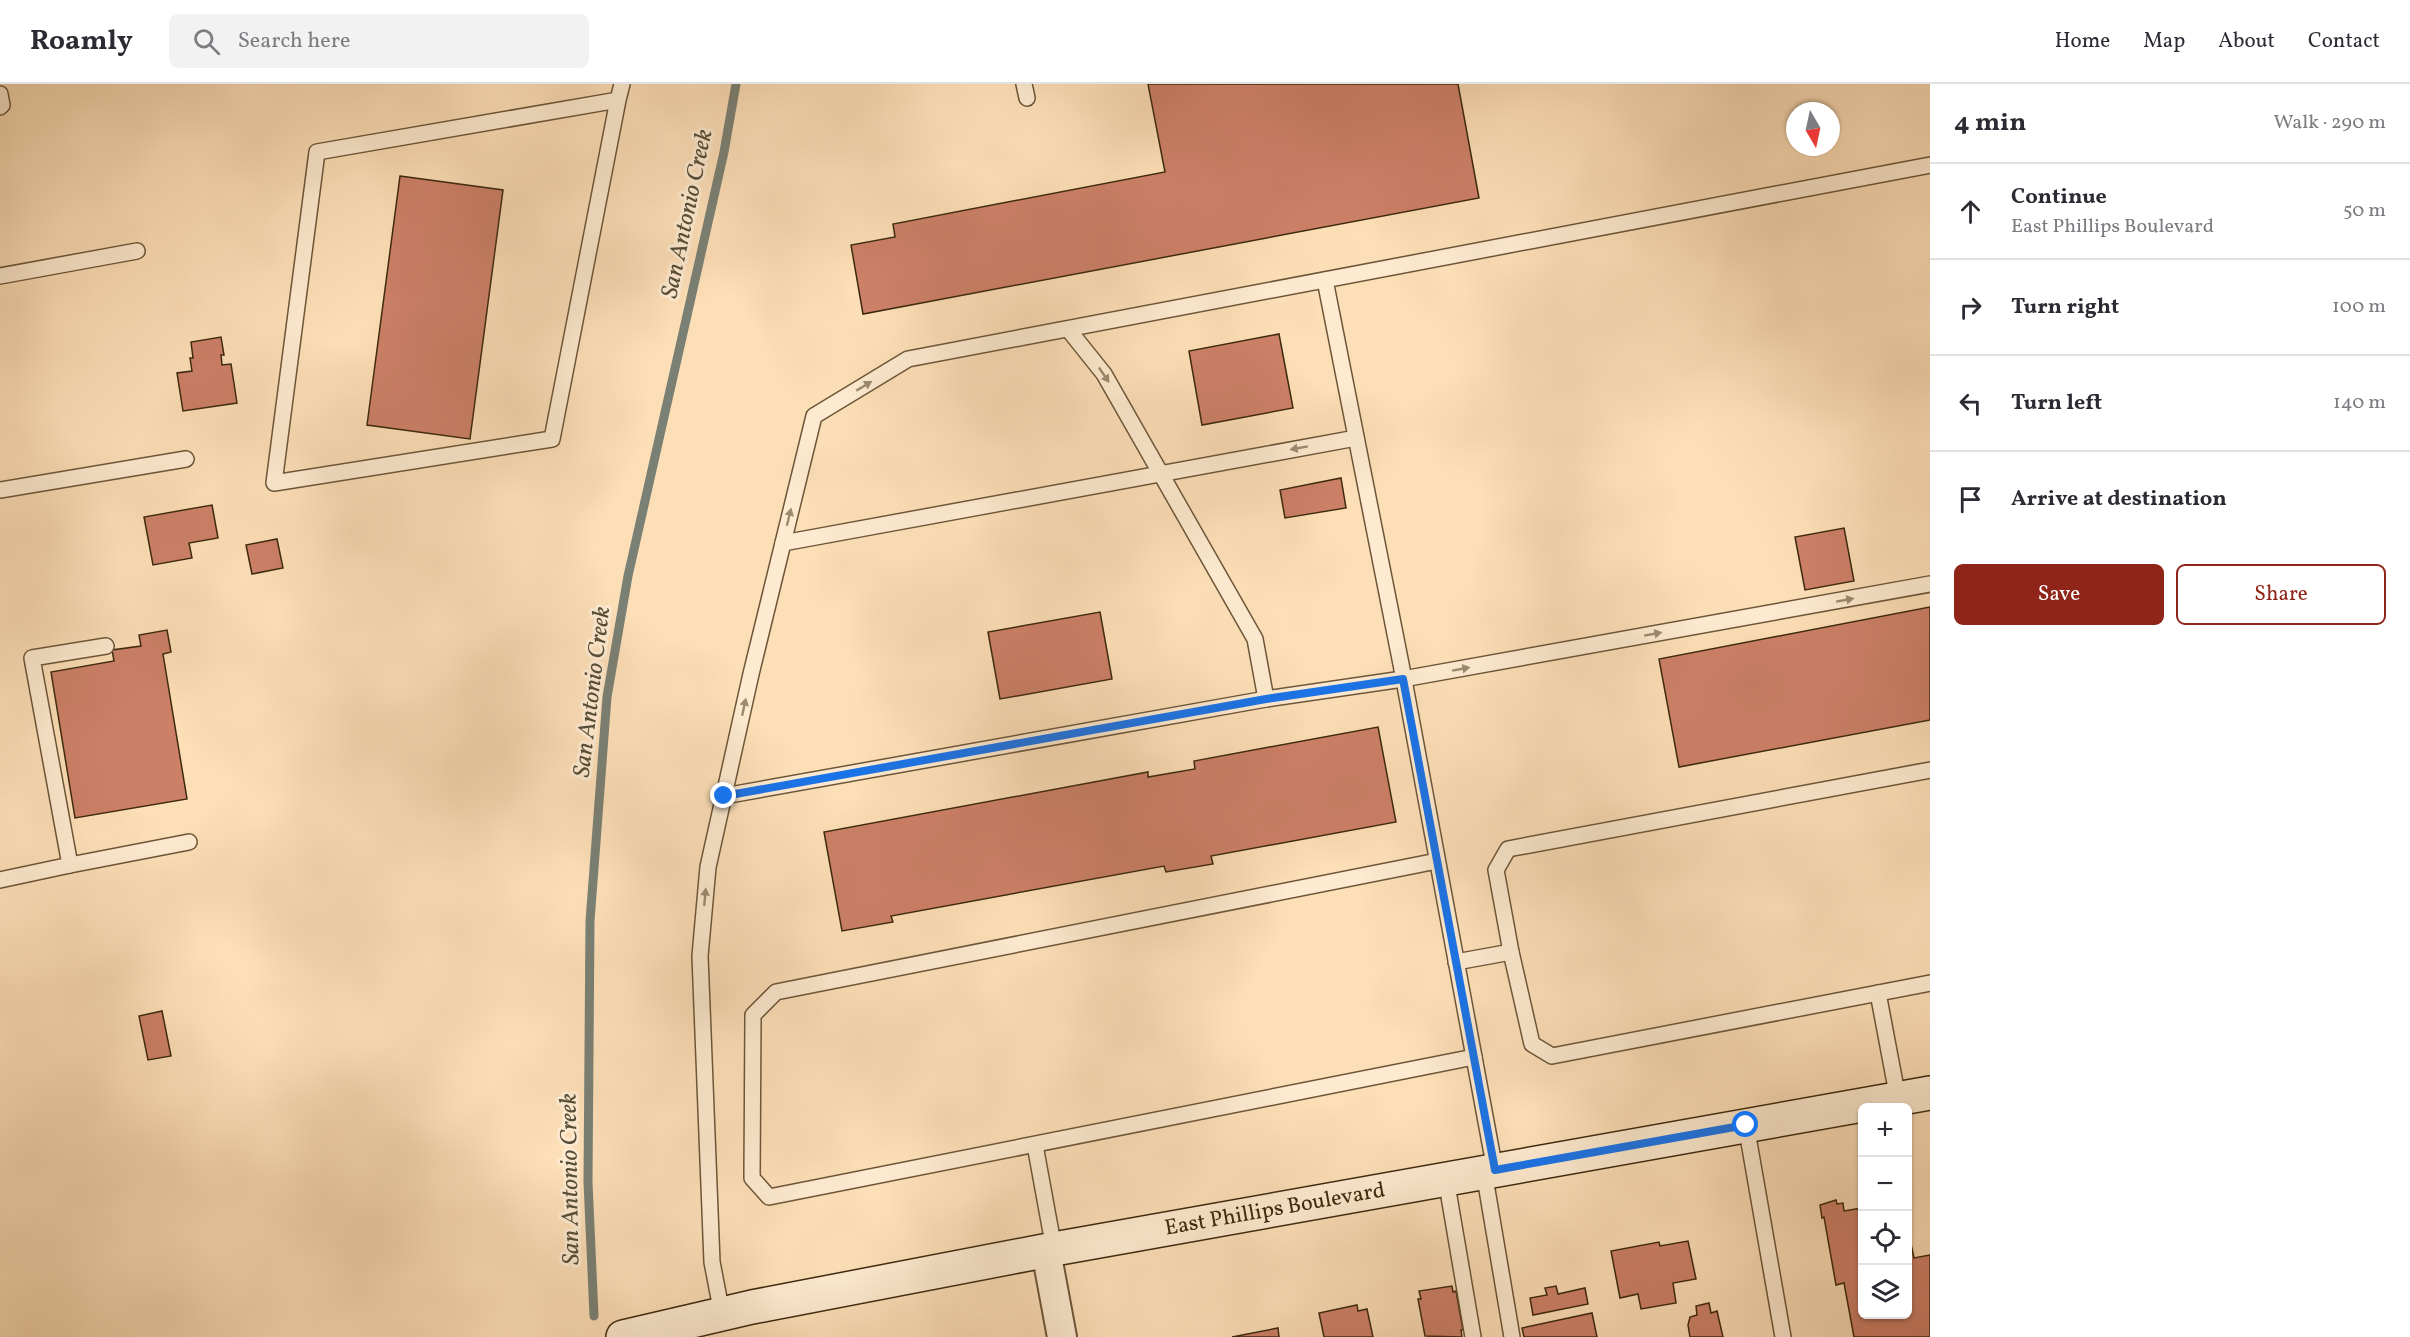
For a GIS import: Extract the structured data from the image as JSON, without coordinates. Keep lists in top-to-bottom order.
{
  "streets": {
    "street": ["East Phillips Boulevard"]
  },
  "water": ["San Antonio Creek"],
  "north": "bottom",
  "page": {
    "header": "Roamly",
    "search": "Search here",
    "nav": [
      "Home",
      "Map",
      "About",
      "Contact"
    ],
    "heading": ["4 min", "Walk · 290 m"],
    "list": [
      ["Continue", "East Phillips Boulevard", "50 m"],
      ["Turn right", "100 m"],
      ["Turn left", "140 m"],
      "Arrive at destination"
    ],
    "buttons": ["Save", "Share"],
    "map_buttons": ["+", "−"]
  }
}
